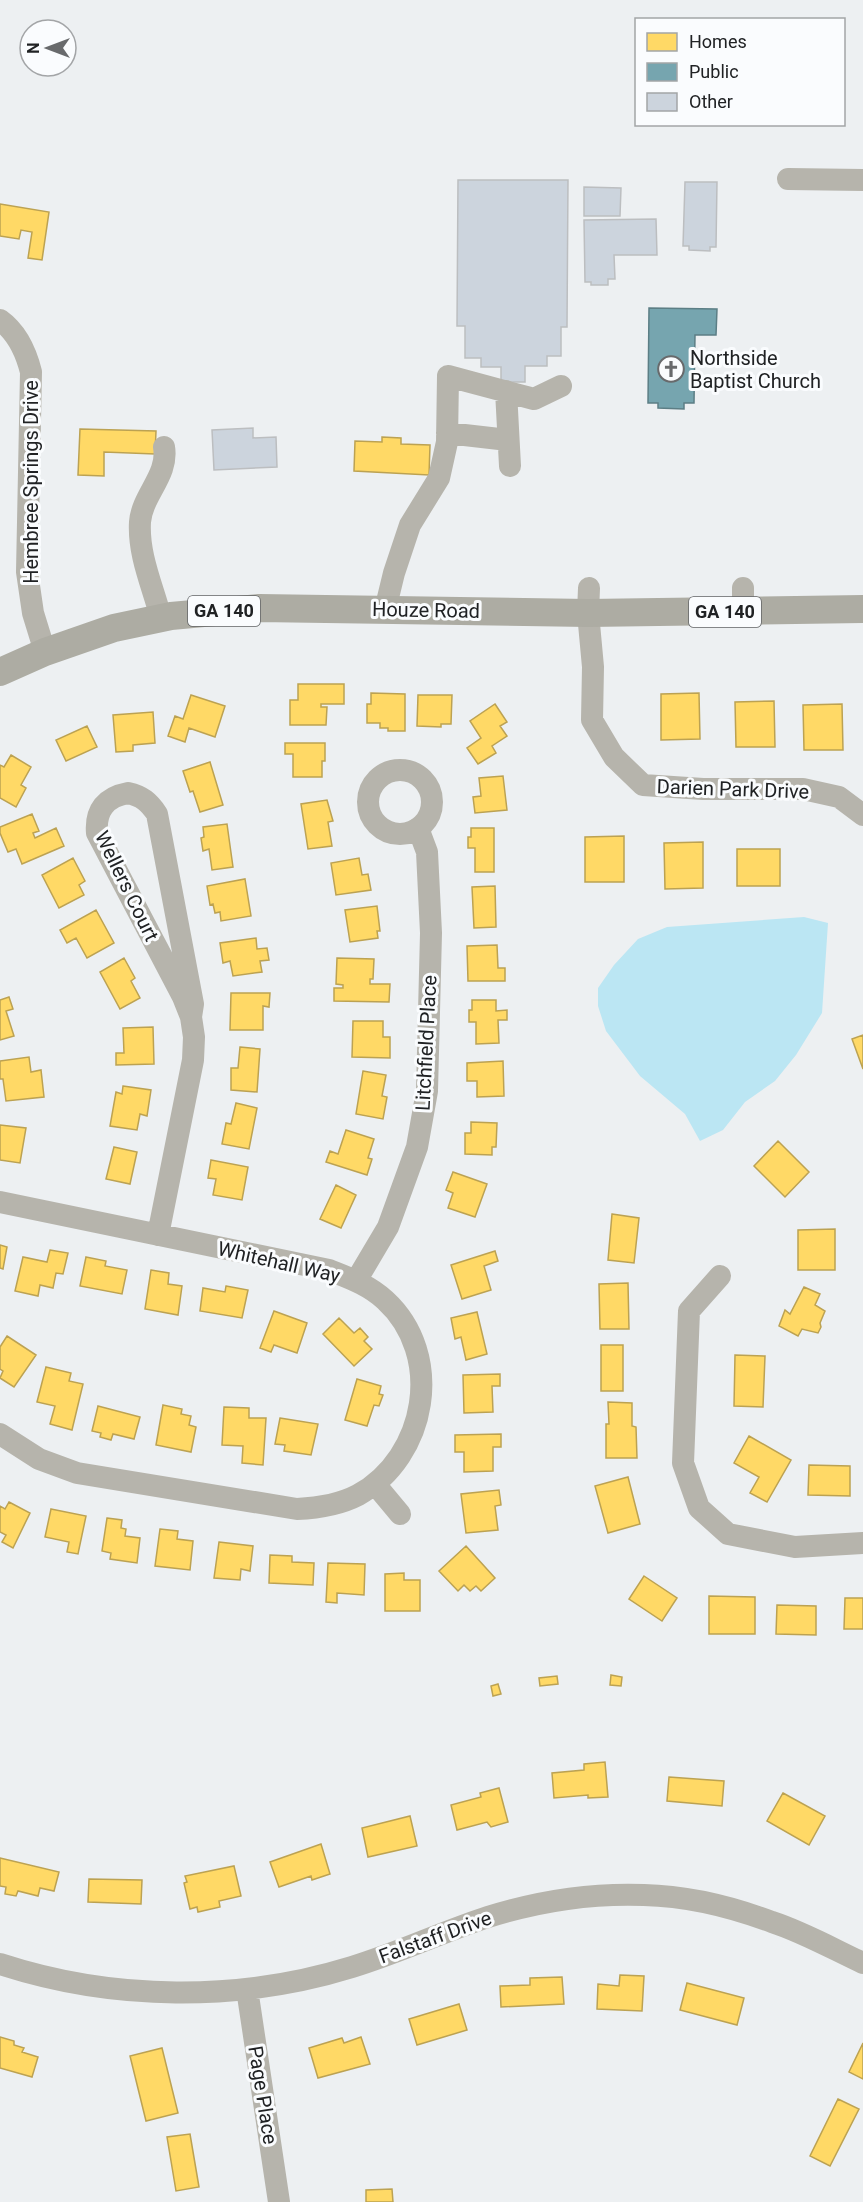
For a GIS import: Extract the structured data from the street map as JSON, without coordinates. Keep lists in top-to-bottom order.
{
  "streets": {
    "main road": ["Houze Road", "GA 140"],
    "street": [
      "Hembree Springs Drive",
      "Darien Park Drive",
      "Wellers Court",
      "Litchfield Place",
      "Whitehall Way",
      "Falstaff Drive",
      "Page Place"
    ]
  },
  "crossings": [
    ["Hembree Springs Drive", "Houze Road"],
    ["Houze Road", "Darien Park Drive"],
    ["Wellers Court", "Whitehall Way"],
    ["Litchfield Place", "Whitehall Way"],
    ["Falstaff Drive", "Page Place"]
  ],
  "places": {
    "church": ["Northside Baptist Church"]
  },
  "legend": ["Homes", "Public", "Other"],
  "north": "left"
}
